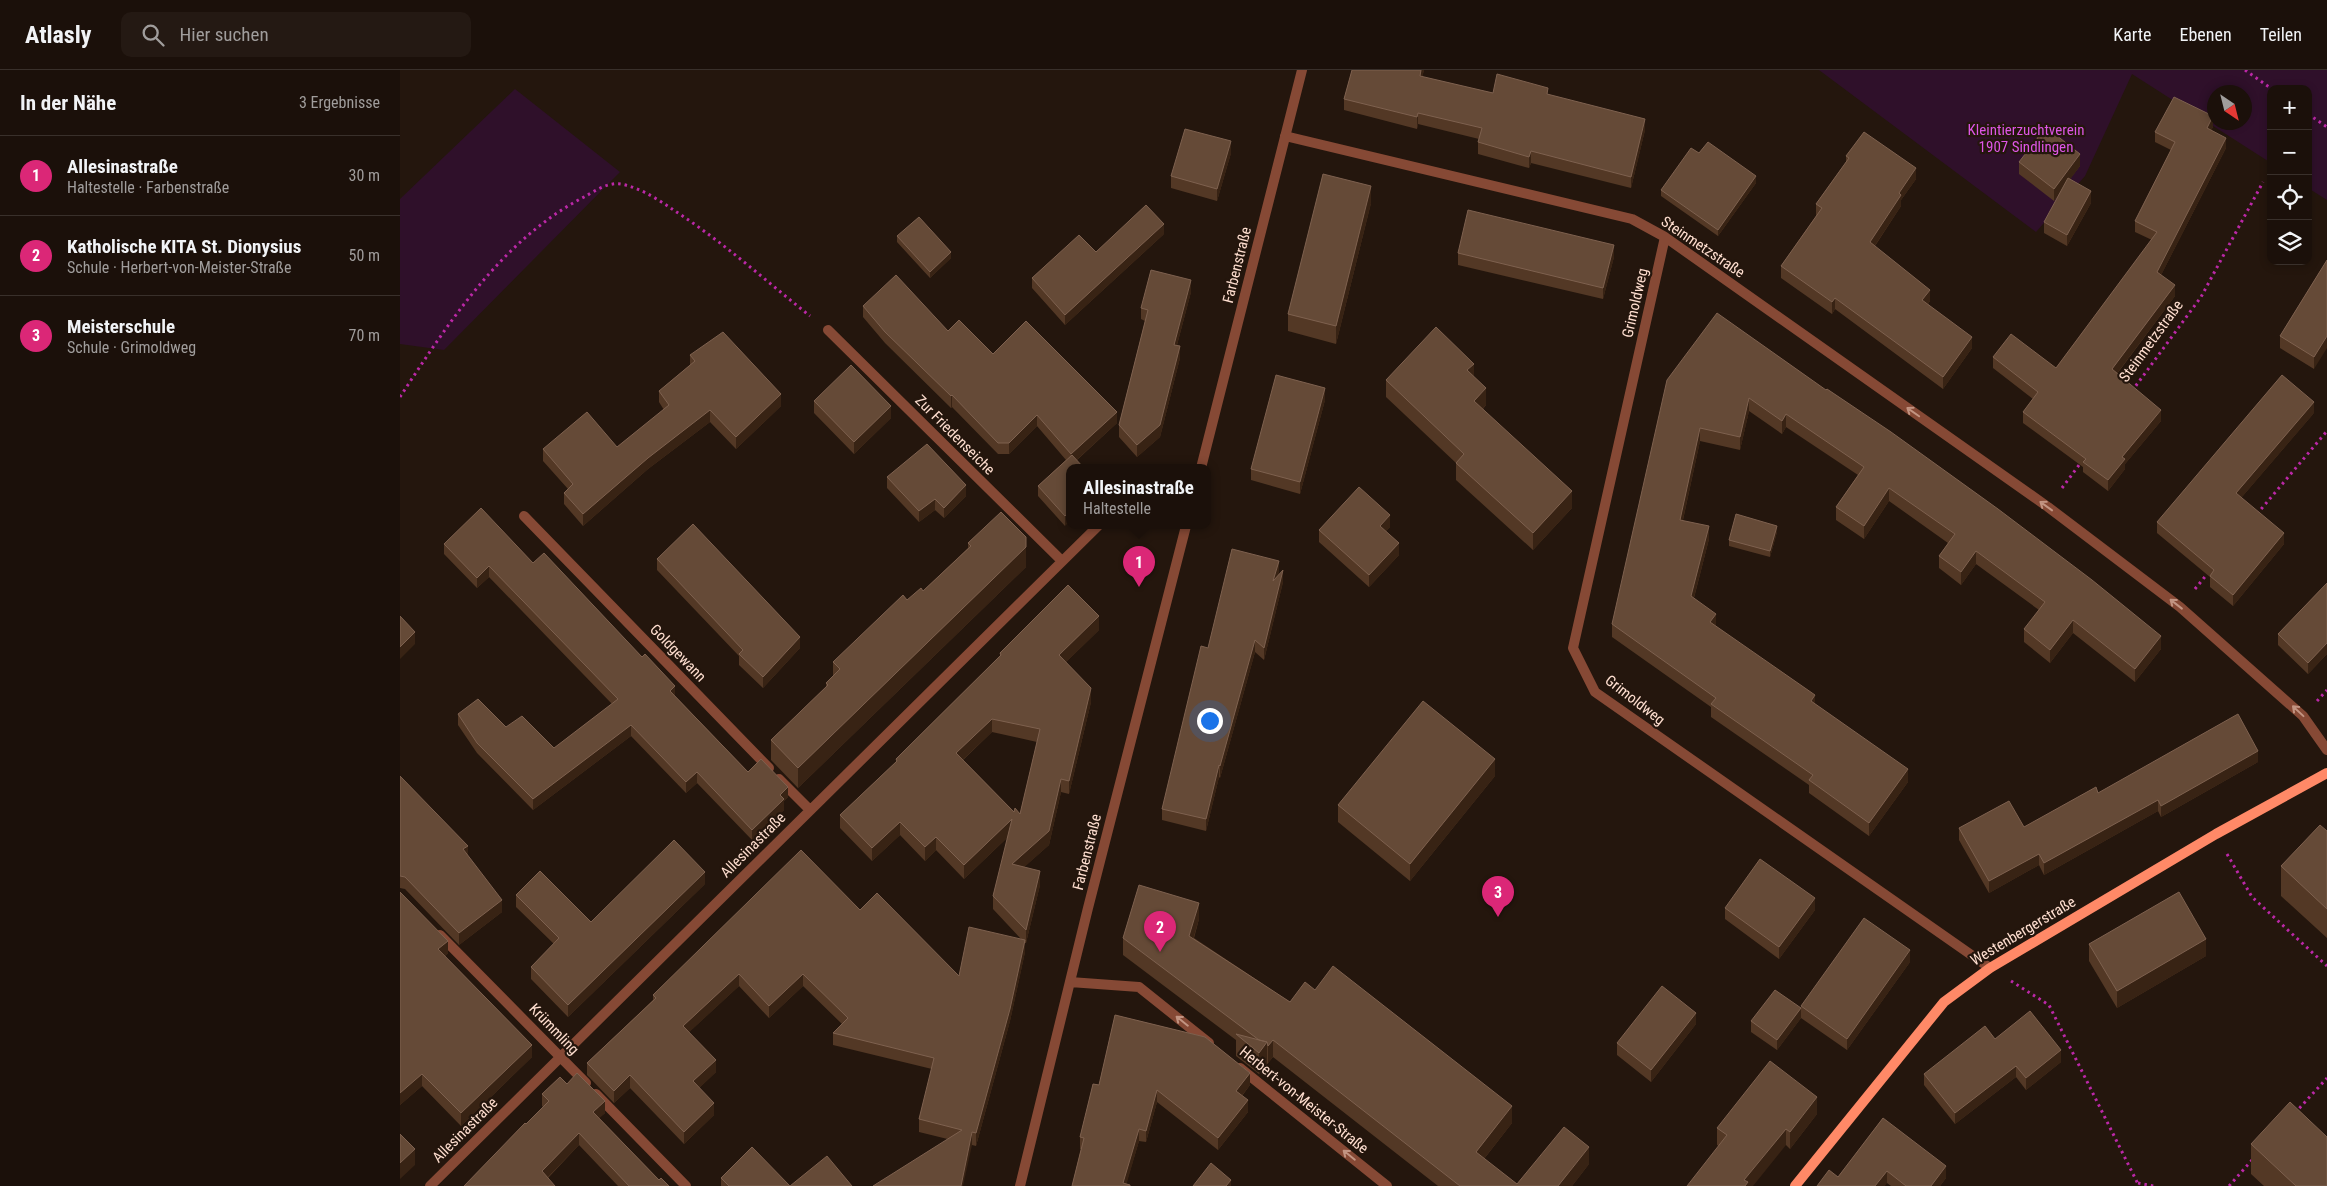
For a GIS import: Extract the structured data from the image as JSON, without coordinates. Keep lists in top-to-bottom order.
{
  "streets": {
    "street": [
      "Steinmetzstraße",
      "Farbenstraße",
      "Grimoldweg",
      "Zur Friedenseiche",
      "Goldgewann",
      "Allesinastraße",
      "Westenbergerstraße",
      "Krümmling",
      "Herbert-von-Meister-Straße"
    ]
  },
  "crossings": [
    ["Steinmetzstraße", "Farbenstraße"],
    ["Steinmetzstraße", "Grimoldweg"],
    ["Grimoldweg", "Westenbergerstraße"],
    ["Zur Friedenseiche", "Allesinastraße"],
    ["Goldgewann", "Allesinastraße"],
    ["Allesinastraße", "Krümmling"]
  ],
  "one_way": ["Steinmetzstraße", "Herbert-von-Meister-Straße"],
  "parks": ["Kleintierzuchtverein 1907 Sindlingen"],
  "north": "bottom right",
  "page": {
    "header": "Atlasly",
    "search": "Hier suchen",
    "nav": ["Karte", "Ebenen", "Teilen"],
    "heading": ["In der Nähe", "3 Ergebnisse"],
    "map_buttons": ["+", "−"],
    "list": [
      {
        "mark": "1",
        "name": "Allesinastraße",
        "note": "Haltestelle · Farbenstraße",
        "value": "30 m"
      },
      {
        "mark": "2",
        "name": "Katholische KITA St. Dionysius",
        "note": "Schule · Herbert-von-Meister-Straße",
        "value": "50 m"
      },
      {
        "mark": "3",
        "name": "Meisterschule",
        "note": "Schule · Grimoldweg",
        "value": "70 m"
      }
    ],
    "popup": ["Allesinastraße", "Haltestelle"],
    "pins": ["1", "3", "2"]
  }
}
